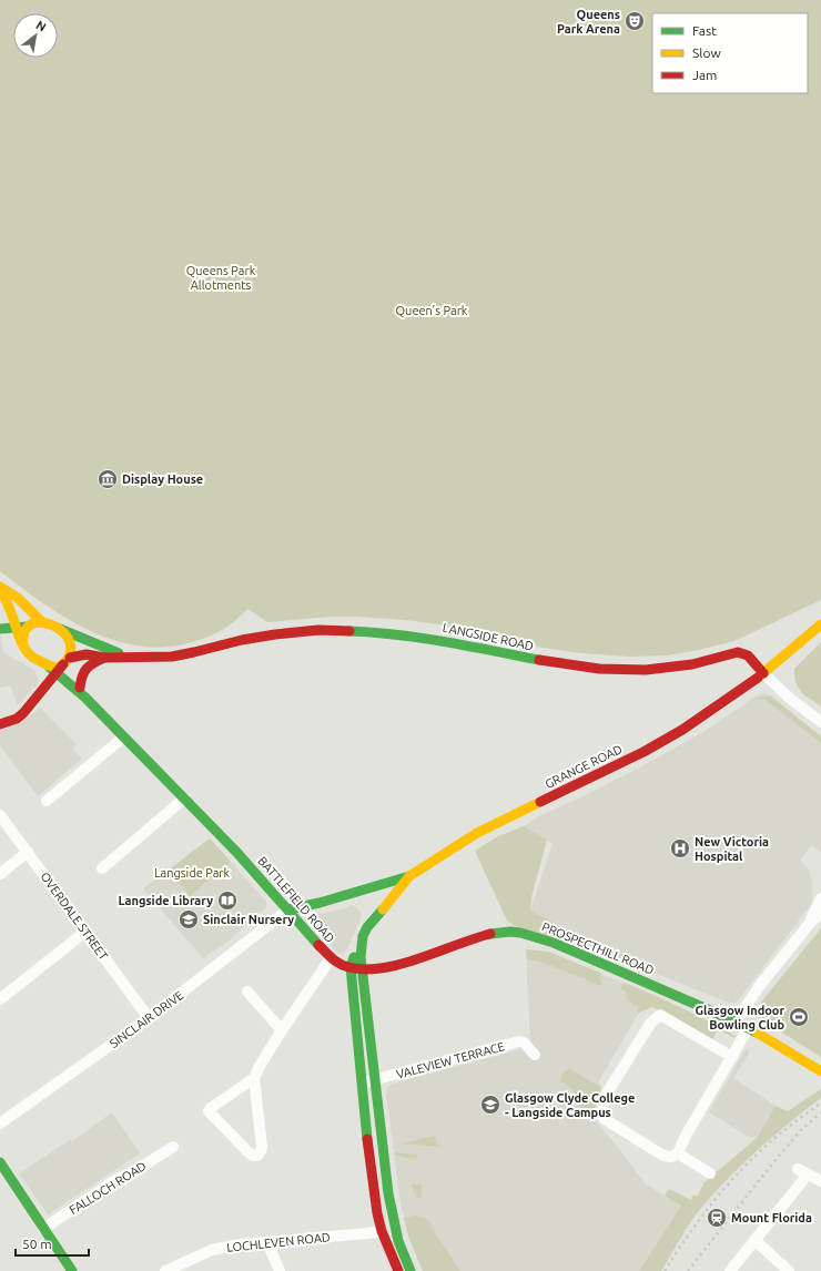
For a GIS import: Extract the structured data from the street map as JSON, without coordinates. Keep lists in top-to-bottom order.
{
  "streets": {
    "street": [
      "LANGSIDE ROAD",
      "GRANGE ROAD",
      "BATTLEFIELD ROAD",
      "OVERDALE STREET",
      "PROSPECTHILL ROAD",
      "SINCLAIR DRIVE",
      "VALEVIEW TERRACE",
      "FALLOCH ROAD",
      "LOCHLEVEN ROAD"
    ]
  },
  "crossings": [
    ["LANGSIDE ROAD", "GRANGE ROAD"],
    ["LANGSIDE ROAD", "BATTLEFIELD ROAD"],
    ["GRANGE ROAD", "BATTLEFIELD ROAD"],
    ["GRANGE ROAD", "PROSPECTHILL ROAD"],
    ["GRANGE ROAD", "SINCLAIR DRIVE"],
    ["BATTLEFIELD ROAD", "PROSPECTHILL ROAD"],
    ["BATTLEFIELD ROAD", "SINCLAIR DRIVE"],
    ["OVERDALE STREET", "SINCLAIR DRIVE"]
  ],
  "parks": ["Queens Park Allotments", "Queen's Park", "Langside Park"],
  "places": {
    "theatre": ["Queens Park Arena"],
    "museum": ["Display House"],
    "hospital": ["New Victoria Hospital"],
    "library": ["Langside Library"],
    "school or university": ["Sinclair Nursery", "Glasgow Clyde College - Langside Campus"],
    "sports": ["Glasgow Indoor Bowling Club"],
    "station": ["Mount Florida"]
  },
  "legend": ["Fast", "Slow", "Jam"],
  "scale_bar": "50 m",
  "north": "top right"
}
